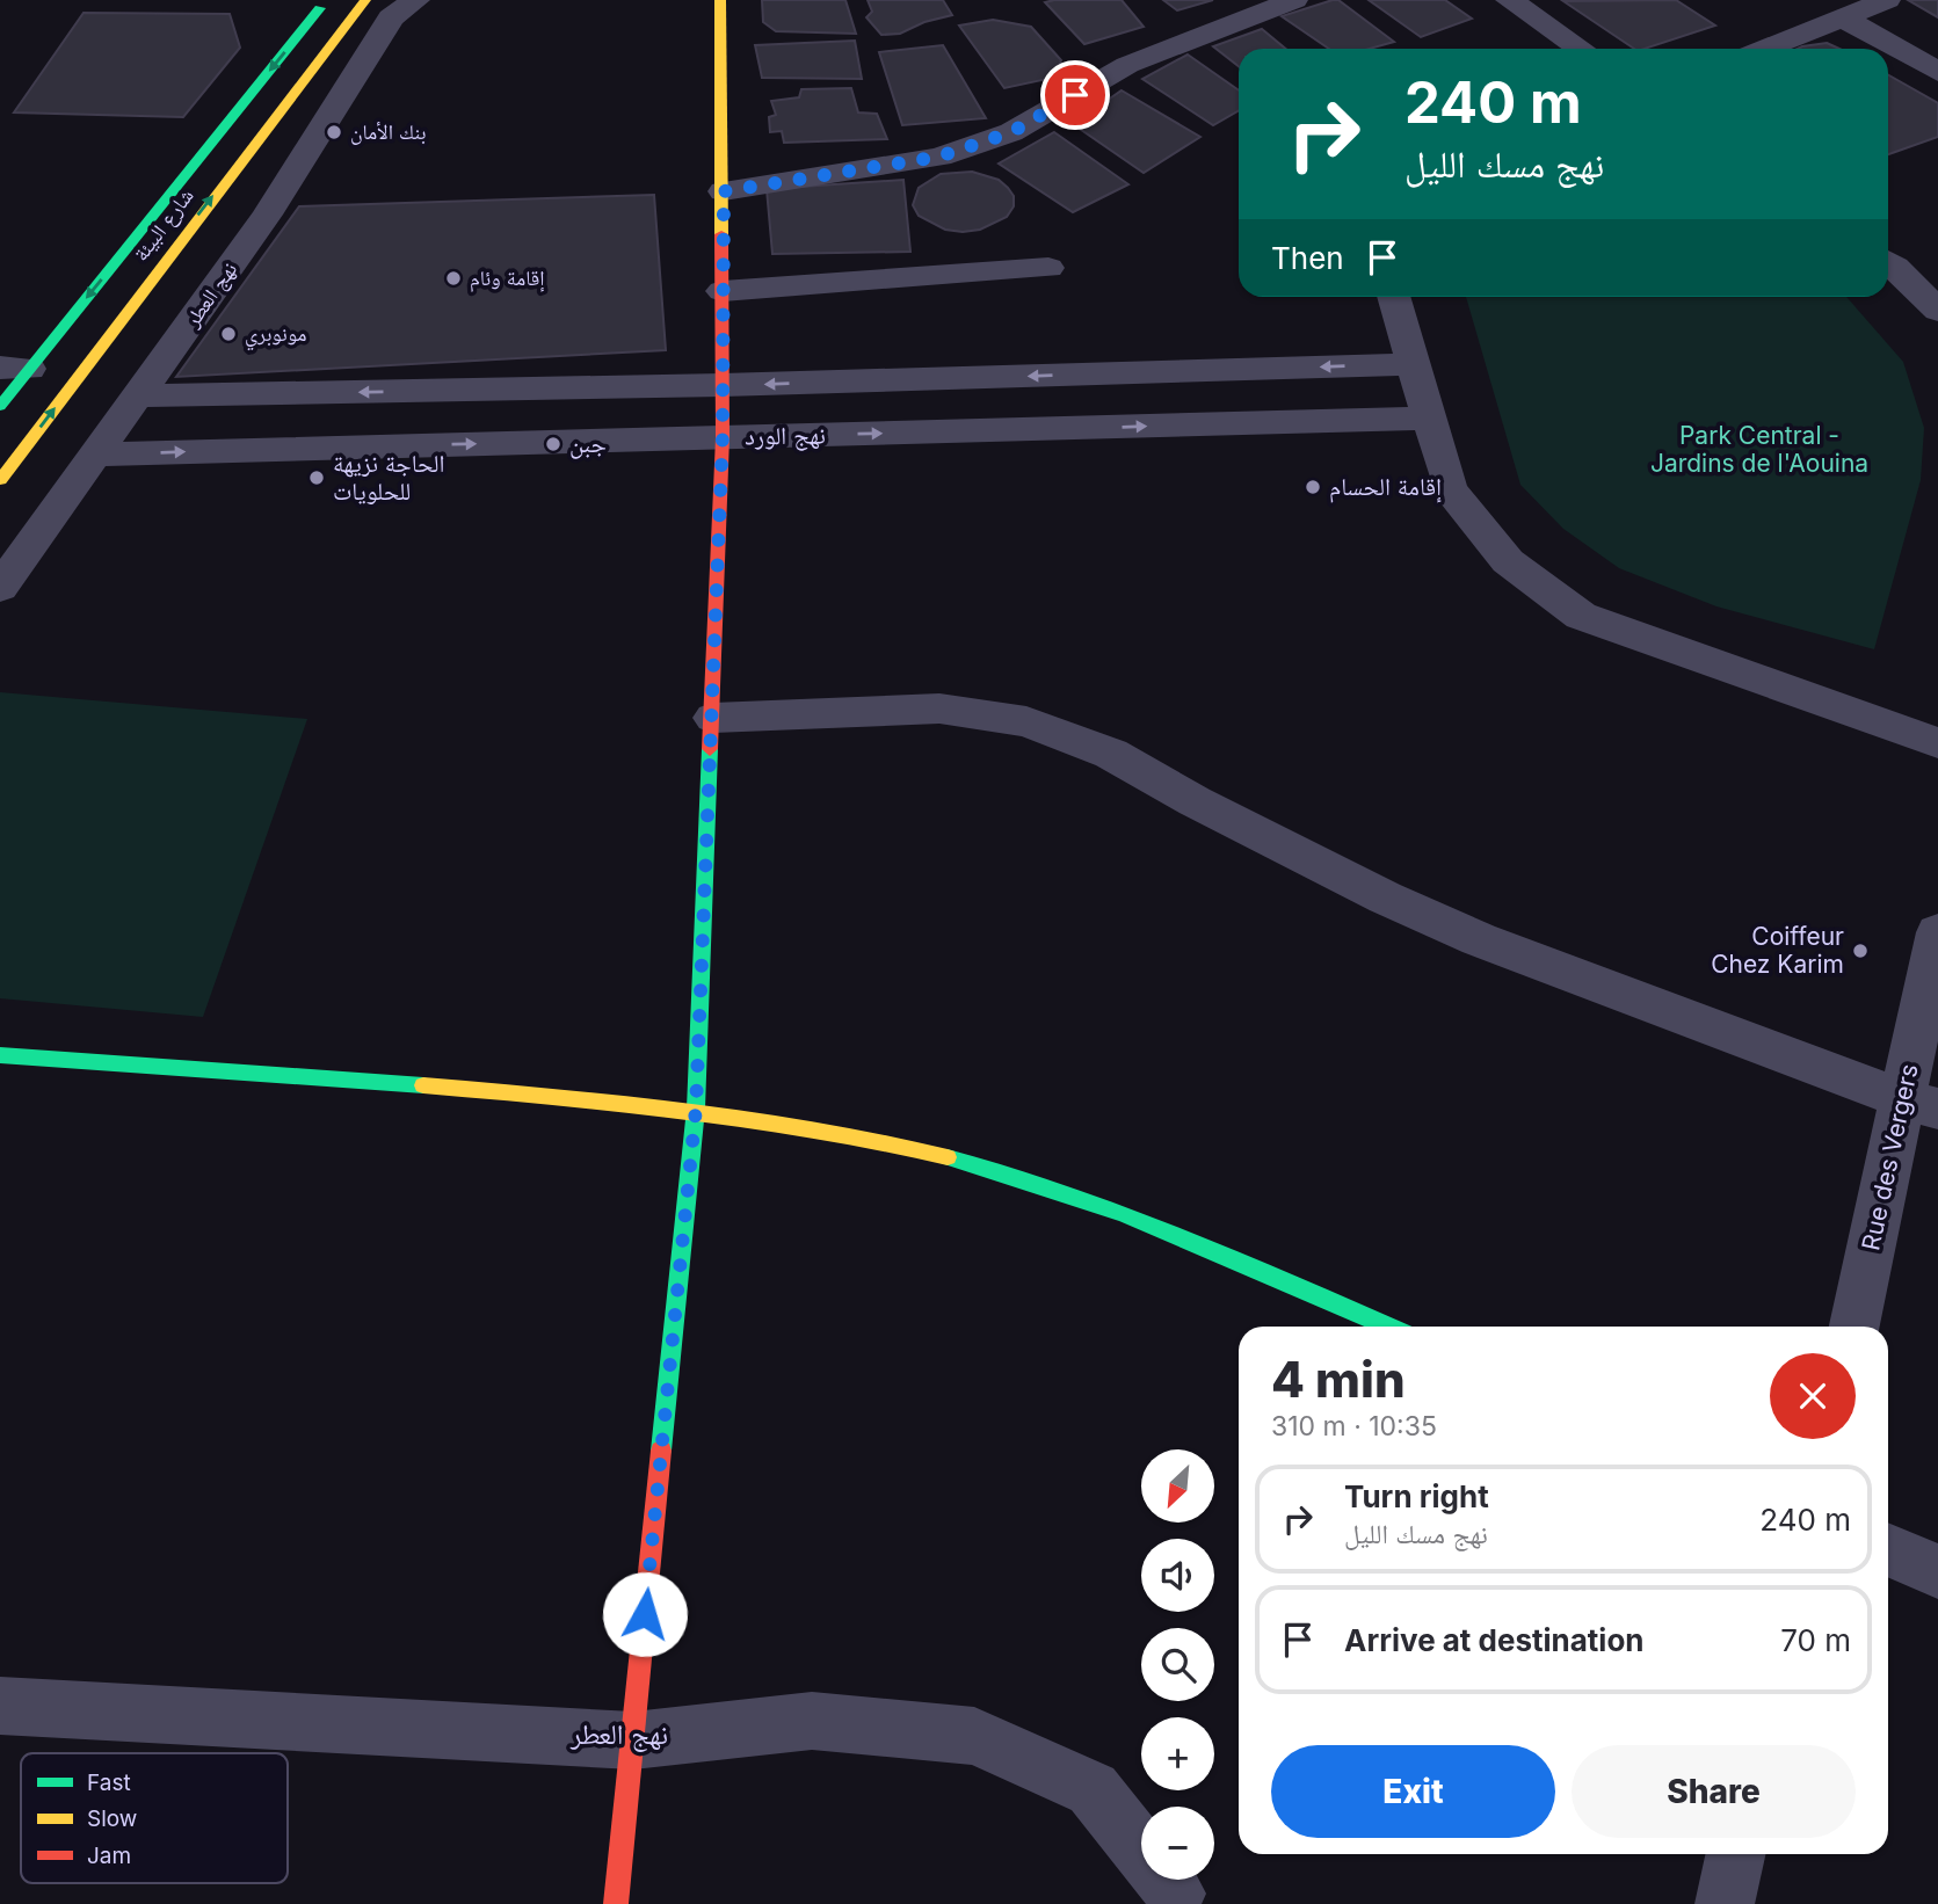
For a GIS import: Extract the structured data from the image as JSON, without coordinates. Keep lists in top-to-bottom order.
{
  "streets": {
    "street": [
      "شارع البيئة",
      "نهج العطر",
      "نهج الورد",
      "Rue des Vergers"
    ]
  },
  "crossings": [
    ["نهج العطر", "نهج الورد"]
  ],
  "parks": ["Park Central - Jardins de l'Aouina"],
  "places": [
    "بنك الأمان",
    "إقامة وئام",
    "مونوبري",
    "جبن",
    "الحاجة نزيهة للحلويات",
    "إقامة الحسام",
    "Coiffeur Chez Karim"
  ],
  "legend": ["Fast", "Slow", "Jam"],
  "north": "bottom left",
  "page": {
    "turn": ["240 m", "نهج مسك الليل"],
    "then": "Then",
    "heading": ["4 min", "310 m · 10:35"],
    "map_buttons": ["+", "−"],
    "list": [
      {
        "name": "Turn right",
        "note": "نهج مسك الليل",
        "value": "240 m"
      },
      {
        "name": "Arrive at destination",
        "value": "70 m"
      }
    ],
    "buttons": ["Exit", "Share"]
  }
}
